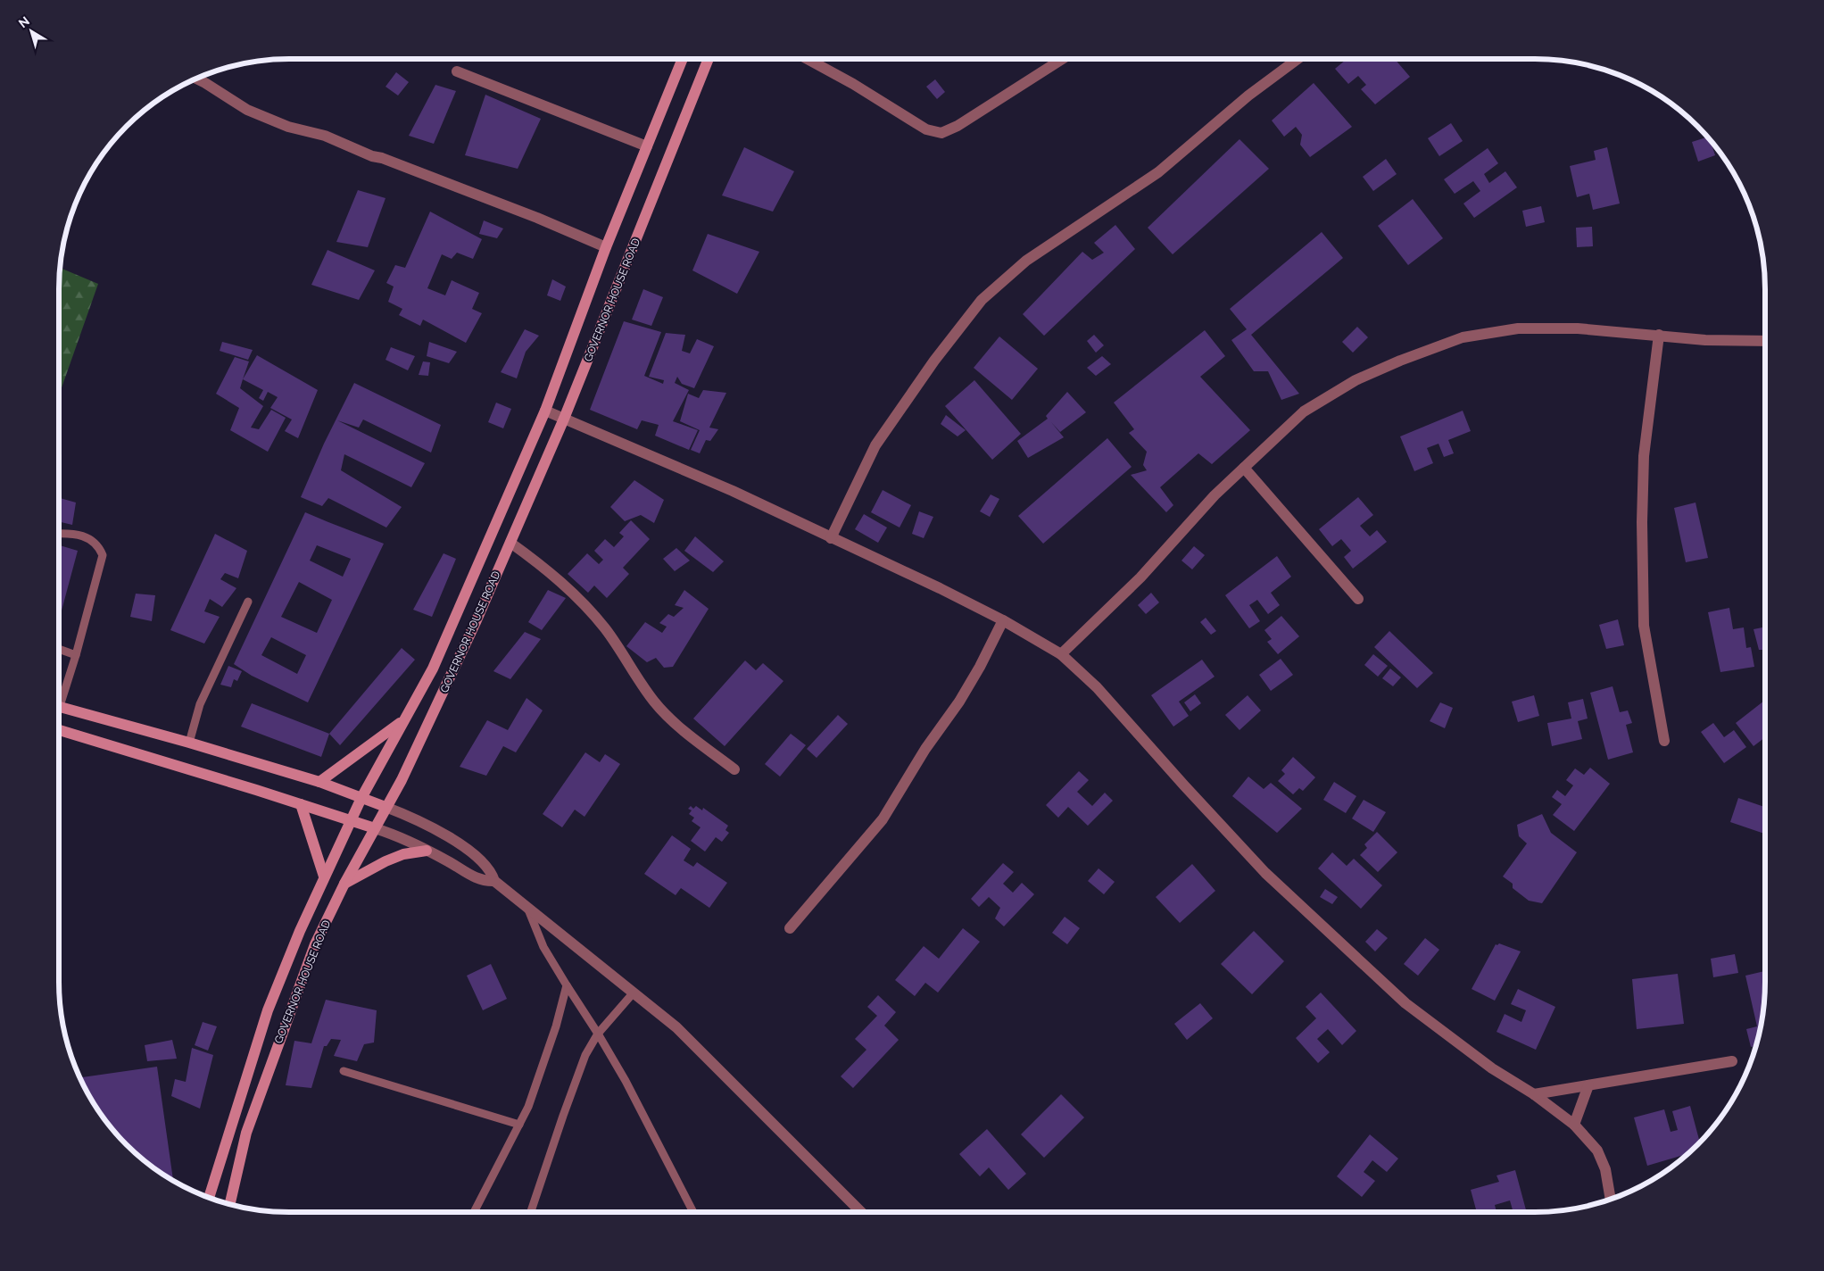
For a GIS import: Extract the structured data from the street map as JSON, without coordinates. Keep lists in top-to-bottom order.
{
  "streets": {
    "main road": ["GOVERNOR HOUSE ROAD"]
  },
  "north": "top left"
}
